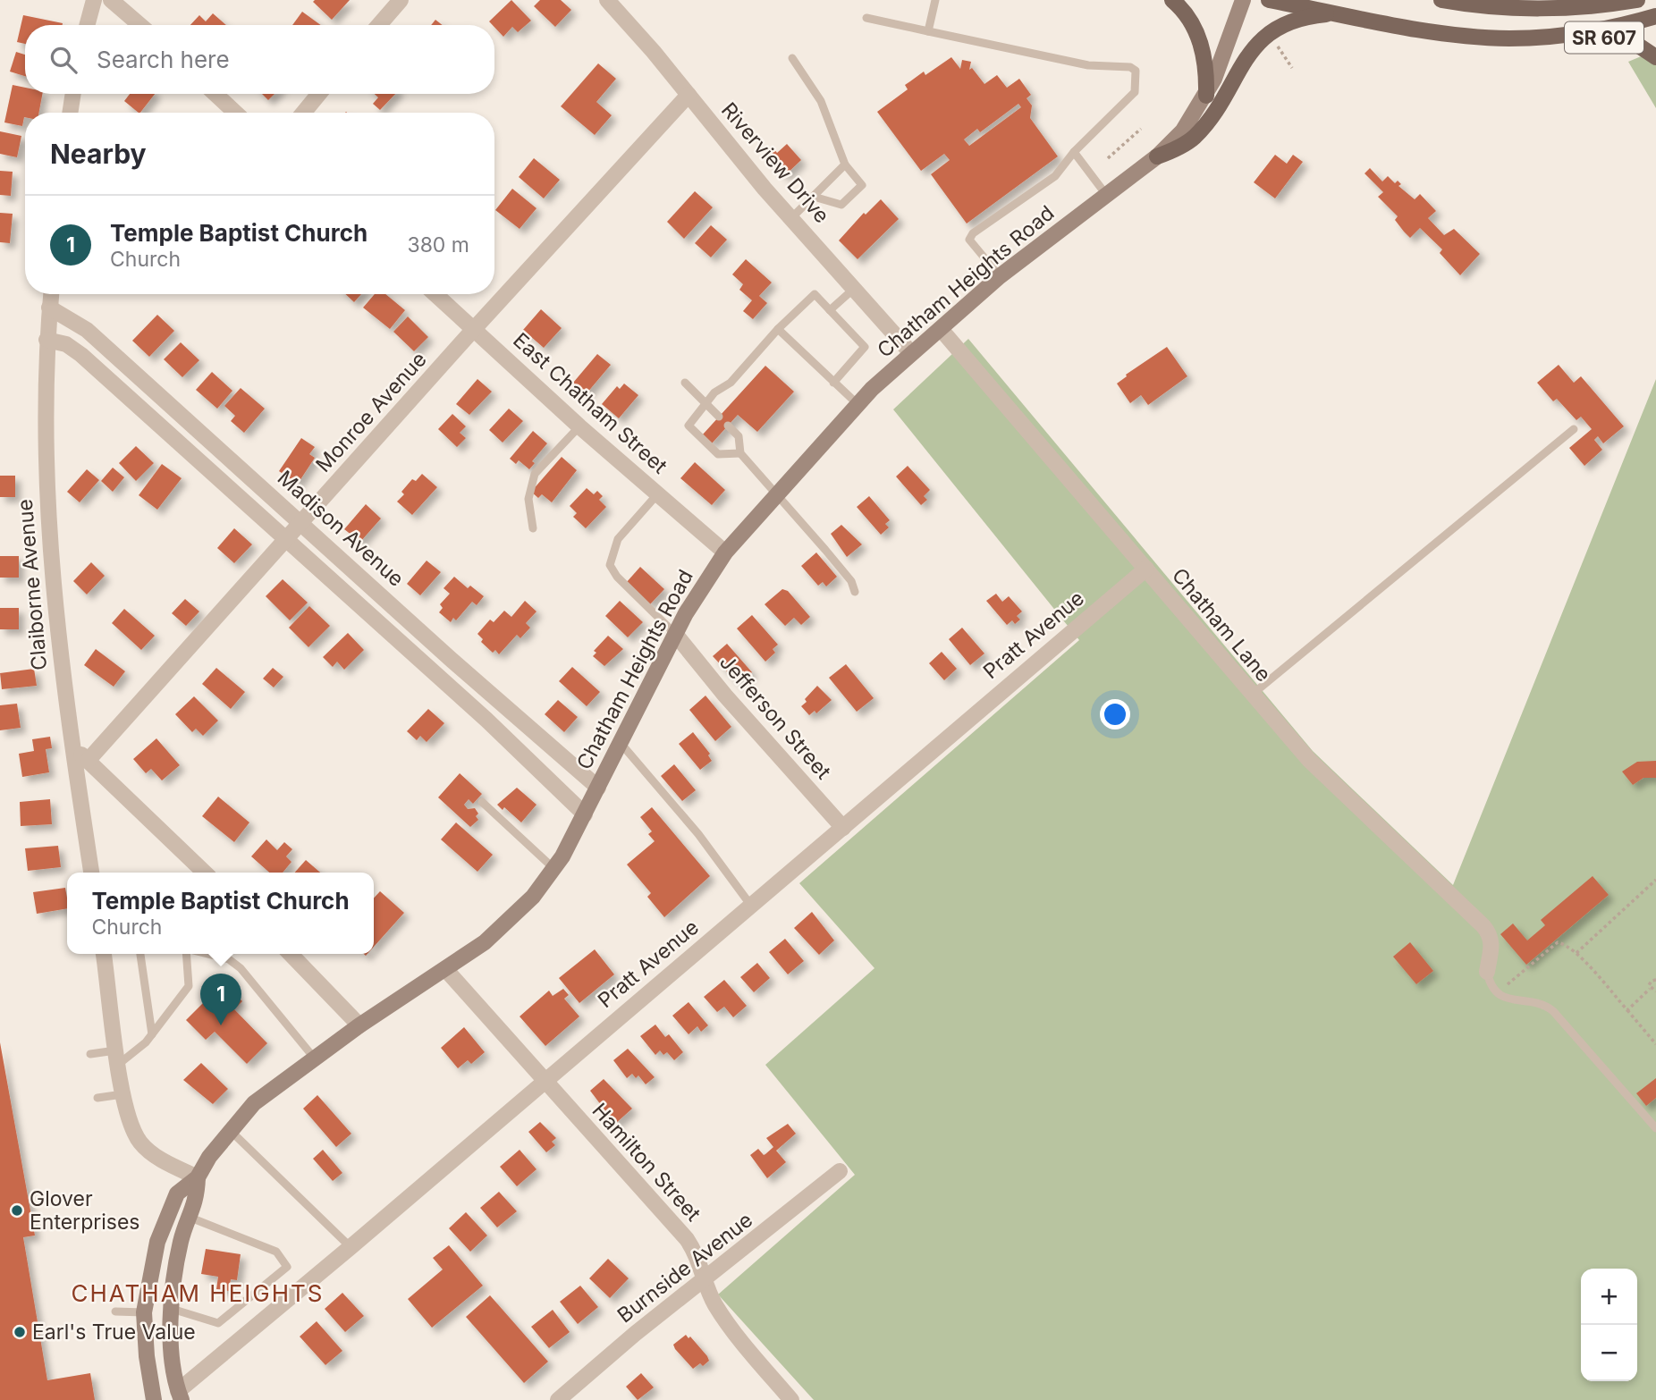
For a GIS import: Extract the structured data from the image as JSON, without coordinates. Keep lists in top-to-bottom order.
{
  "streets": {
    "main road": ["SR 607", "Chatham Heights Road"],
    "street": [
      "Riverview Drive",
      "East Chatham Street",
      "Monroe Avenue",
      "Madison Avenue",
      "Claiborne Avenue",
      "Chatham Lane",
      "Pratt Avenue",
      "Jefferson Street",
      "Hamilton Street",
      "Burnside Avenue"
    ]
  },
  "crossings": [
    ["Riverview Drive", "Chatham Heights Road"],
    ["Riverview Drive", "Monroe Avenue"],
    ["Chatham Heights Road", "East Chatham Street"],
    ["Chatham Heights Road", "Madison Avenue"],
    ["Chatham Heights Road", "Chatham Lane"],
    ["Chatham Heights Road", "Pratt Avenue"],
    ["Chatham Heights Road", "Jefferson Street"],
    ["Chatham Heights Road", "Hamilton Street"],
    ["East Chatham Street", "Monroe Avenue"],
    ["Monroe Avenue", "Madison Avenue"],
    ["Madison Avenue", "Claiborne Avenue"],
    ["Chatham Lane", "Pratt Avenue"],
    ["Pratt Avenue", "Jefferson Street"],
    ["Pratt Avenue", "Hamilton Street"],
    ["Hamilton Street", "Burnside Avenue"]
  ],
  "districts": ["CHATHAM HEIGHTS"],
  "places": ["Glover Enterprises", "Earl's True Value"],
  "page": {
    "search": "Search here",
    "heading": "Nearby",
    "list": [
      {
        "mark": "1",
        "name": "Temple Baptist Church",
        "note": "Church",
        "value": "380 m"
      }
    ],
    "popup": ["Temple Baptist Church", "Church"],
    "pins": "1",
    "map_buttons": ["+", "−"]
  }
}
